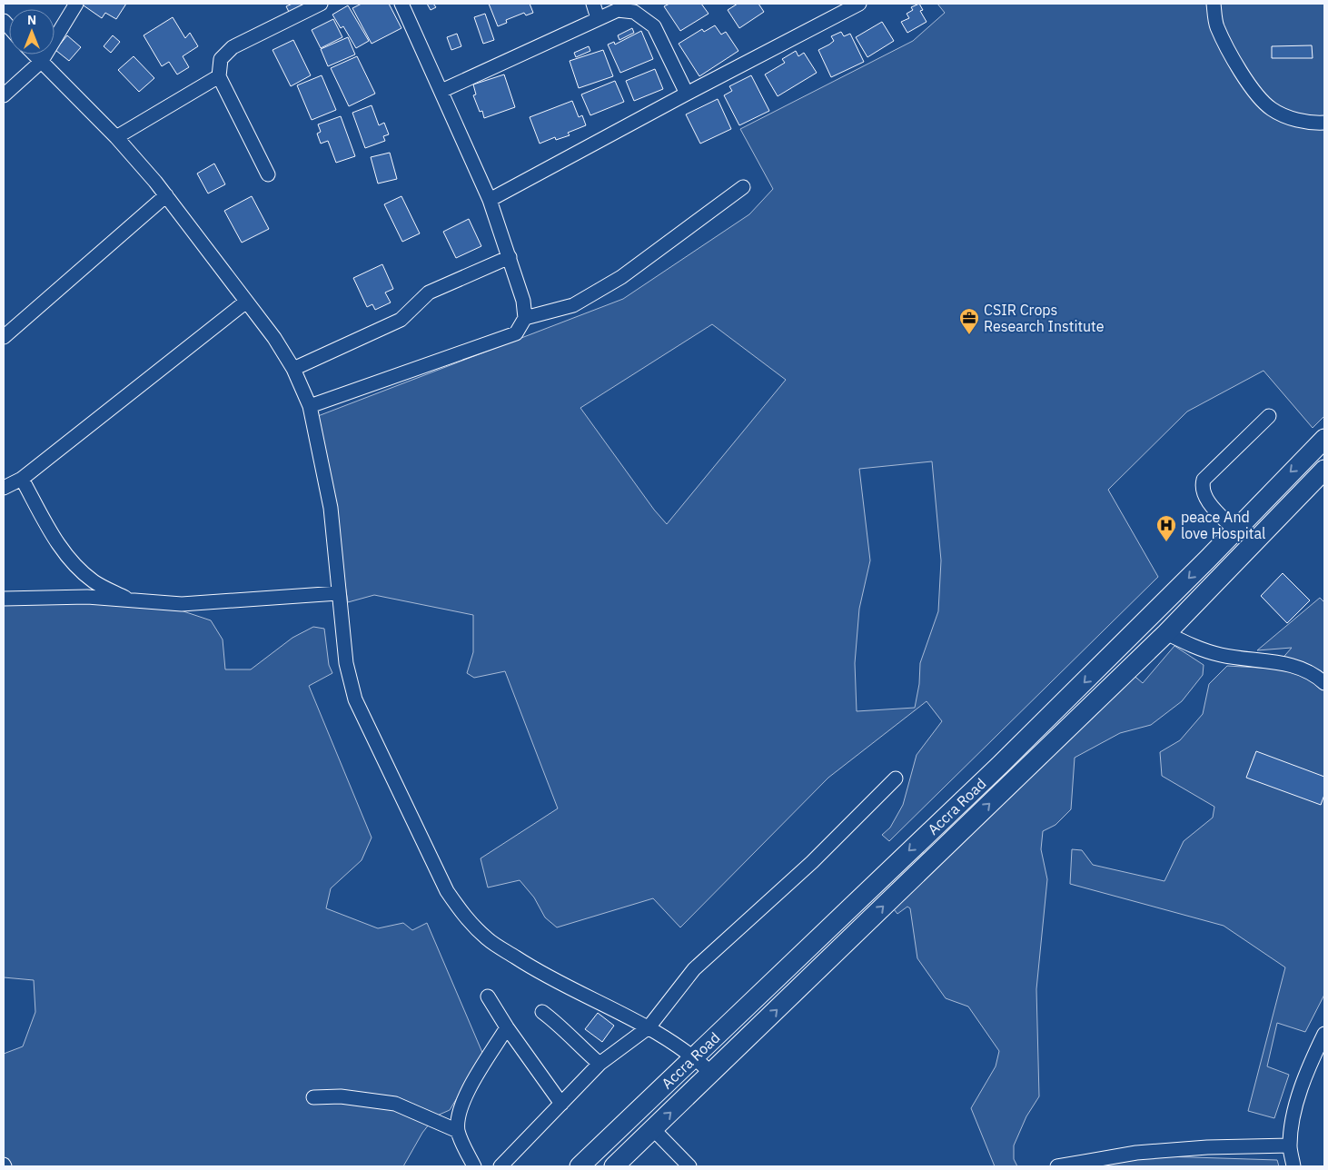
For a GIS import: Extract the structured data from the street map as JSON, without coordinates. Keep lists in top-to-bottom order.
{
  "streets": {
    "highway": ["Accra Road"]
  },
  "places": {
    "office": ["CSIR Crops Research Institute"],
    "hospital": ["peace And love Hospital"]
  },
  "north": "top"
}
